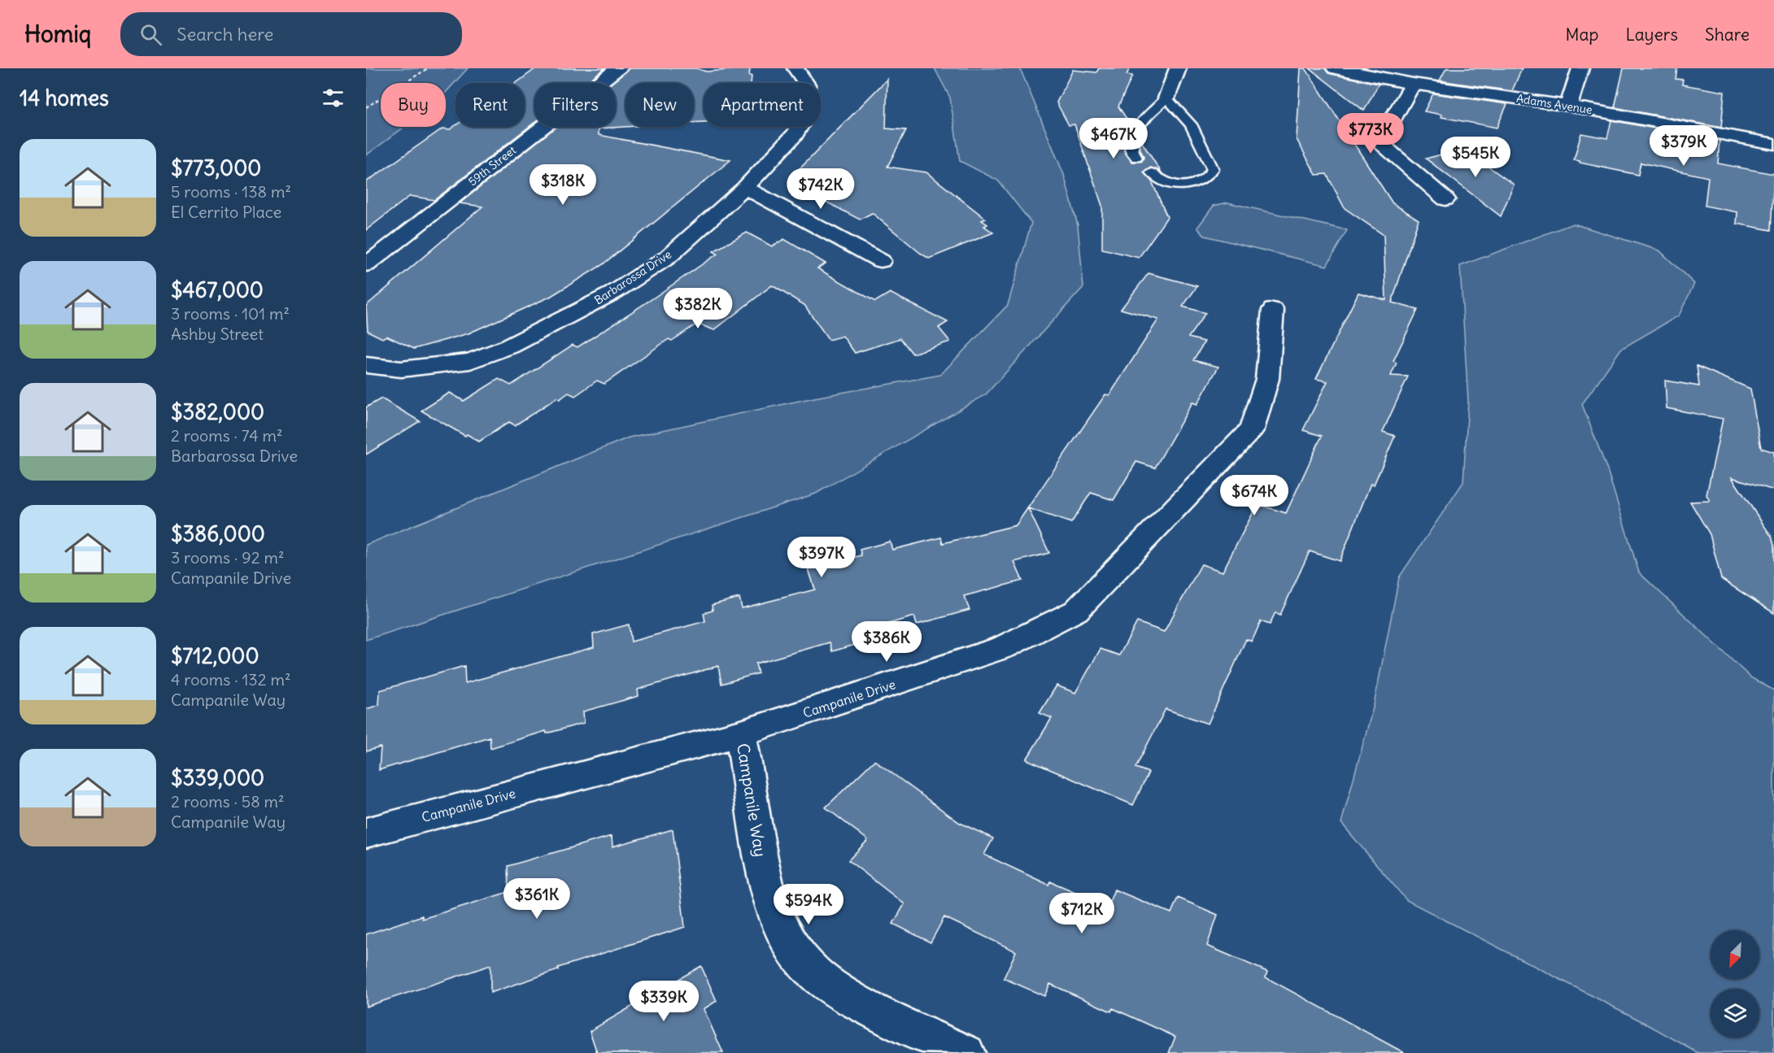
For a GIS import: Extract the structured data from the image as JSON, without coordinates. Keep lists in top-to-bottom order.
{
  "streets": {
    "street": [
      "Adams Avenue",
      "59th Street",
      "Barbarossa Drive",
      "Campanile Drive",
      "Campanile Way"
    ]
  },
  "crossings": [
    ["Campanile Drive", "Campanile Way"]
  ],
  "north": "bottom left",
  "page": {
    "header": "Homiq",
    "search": "Search here",
    "nav": ["Map", "Layers", "Share"],
    "heading": "14 homes",
    "chip": [
      "Buy",
      "Rent",
      "Filters",
      "New",
      "Apartment"
    ],
    "price": [
      "$773K",
      "$467K",
      "$379K",
      "$545K",
      "$318K",
      "$742K",
      "$382K",
      "$674K",
      "$397K",
      "$386K",
      "$361K",
      "$594K",
      "$712K",
      "$339K"
    ],
    "list": [
      {
        "name": "$773,000",
        "note": "5 rooms · 138 m² · El Cerrito Place"
      },
      {
        "name": "$467,000",
        "note": "3 rooms · 101 m² · Ashby Street"
      },
      {
        "name": "$382,000",
        "note": "2 rooms · 74 m² · Barbarossa Drive"
      },
      {
        "name": "$386,000",
        "note": "3 rooms · 92 m² · Campanile Drive"
      },
      {
        "name": "$712,000",
        "note": "4 rooms · 132 m² · Campanile Way"
      },
      {
        "name": "$339,000",
        "note": "2 rooms · 58 m² · Campanile Way"
      }
    ]
  }
}
